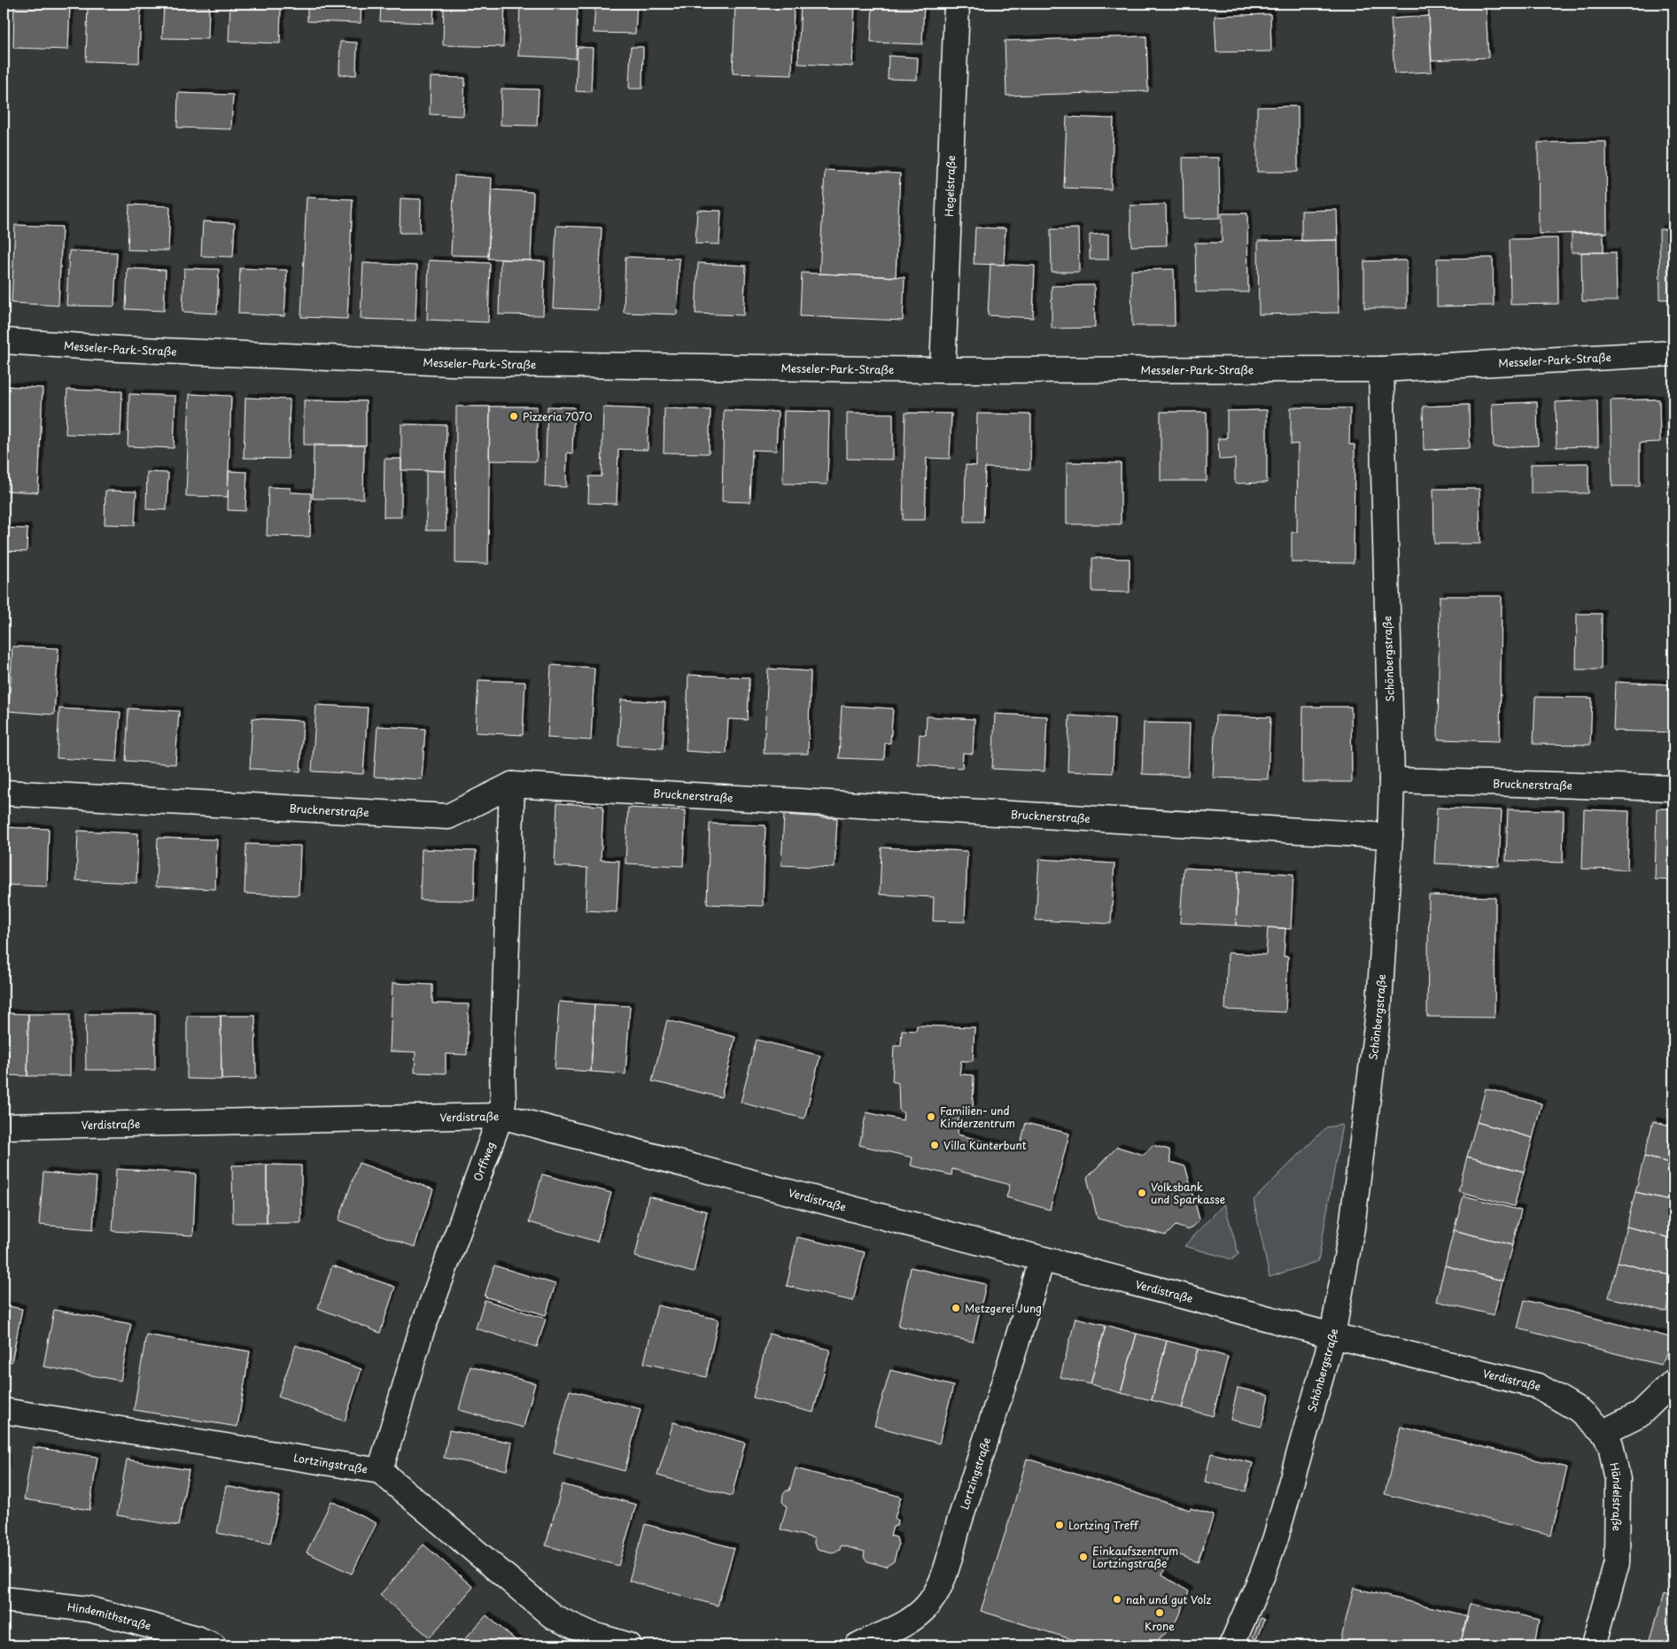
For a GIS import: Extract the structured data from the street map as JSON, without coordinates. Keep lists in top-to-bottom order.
{
  "streets": {
    "street": [
      "Hegelstraße",
      "Messeler-Park-Straße",
      "Schönbergstraße",
      "Brucknerstraße",
      "Verdistraße",
      "Orffweg",
      "Lortzingstraße",
      "Händelstraße",
      "Hindemithstraße"
    ]
  },
  "crossings": [
    ["Hegelstraße", "Messeler-Park-Straße"],
    ["Messeler-Park-Straße", "Schönbergstraße"],
    ["Schönbergstraße", "Brucknerstraße"],
    ["Schönbergstraße", "Verdistraße"],
    ["Brucknerstraße", "Orffweg"],
    ["Verdistraße", "Orffweg"],
    ["Verdistraße", "Lortzingstraße"],
    ["Verdistraße", "Händelstraße"],
    ["Orffweg", "Lortzingstraße"]
  ],
  "places": [
    "Pizzeria 7070",
    "Familien- und Kinderzentrum",
    "Villa Kunterbunt",
    "Volksbank und Sparkasse",
    "Metzgerei Jung",
    "Lortzing Treff",
    "Einkaufszentrum Lortzingstraße",
    "nah und gut Volz",
    "Krone"
  ]
}
